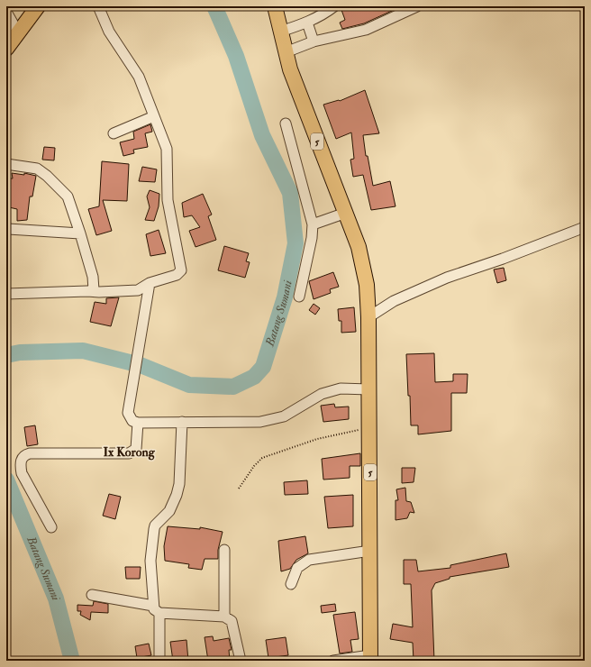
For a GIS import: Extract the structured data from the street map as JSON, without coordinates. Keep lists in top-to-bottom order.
{
  "streets": {
    "highway": ["5"]
  },
  "districts": ["Ix Korong"],
  "water": ["Batang Sumani"]
}
